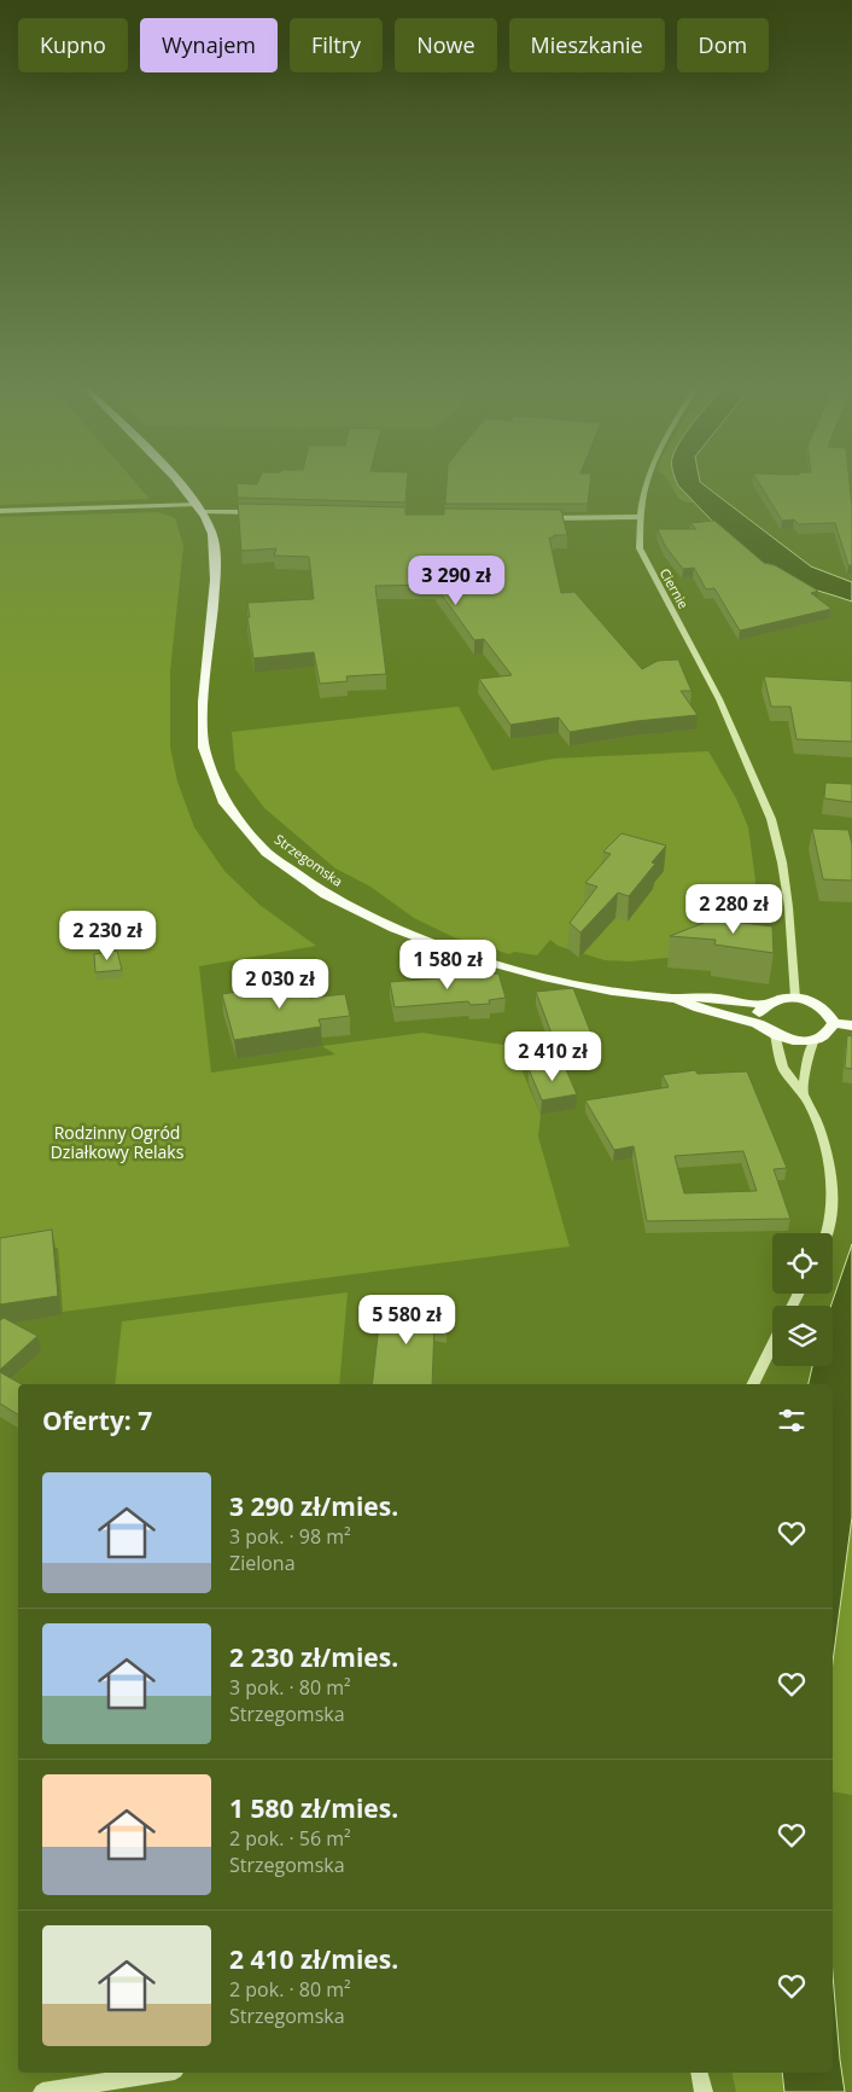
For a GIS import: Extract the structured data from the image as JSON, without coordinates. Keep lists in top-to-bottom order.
{
  "streets": {
    "main road": ["Strzegomska"],
    "street": ["Ciernie"]
  },
  "parks": ["Rodzinny Ogród Działkowy Relaks"],
  "page": {
    "chip": [
      "Kupno",
      "Wynajem",
      "Filtry",
      "Nowe",
      "Mieszkanie",
      "Dom"
    ],
    "price": [
      "3 290 zł",
      "2 280 zł",
      "2 230 zł",
      "1 580 zł",
      "2 030 zł",
      "2 410 zł",
      "5 580 zł"
    ],
    "heading": "Oferty: 7",
    "list": [
      {
        "name": "3 290 zł/mies.",
        "note": "3 pok. · 98 m² · Zielona"
      },
      {
        "name": "2 230 zł/mies.",
        "note": "3 pok. · 80 m² · Strzegomska"
      },
      {
        "name": "1 580 zł/mies.",
        "note": "2 pok. · 56 m² · Strzegomska"
      },
      {
        "name": "2 410 zł/mies.",
        "note": "2 pok. · 80 m² · Strzegomska"
      }
    ]
  }
}
